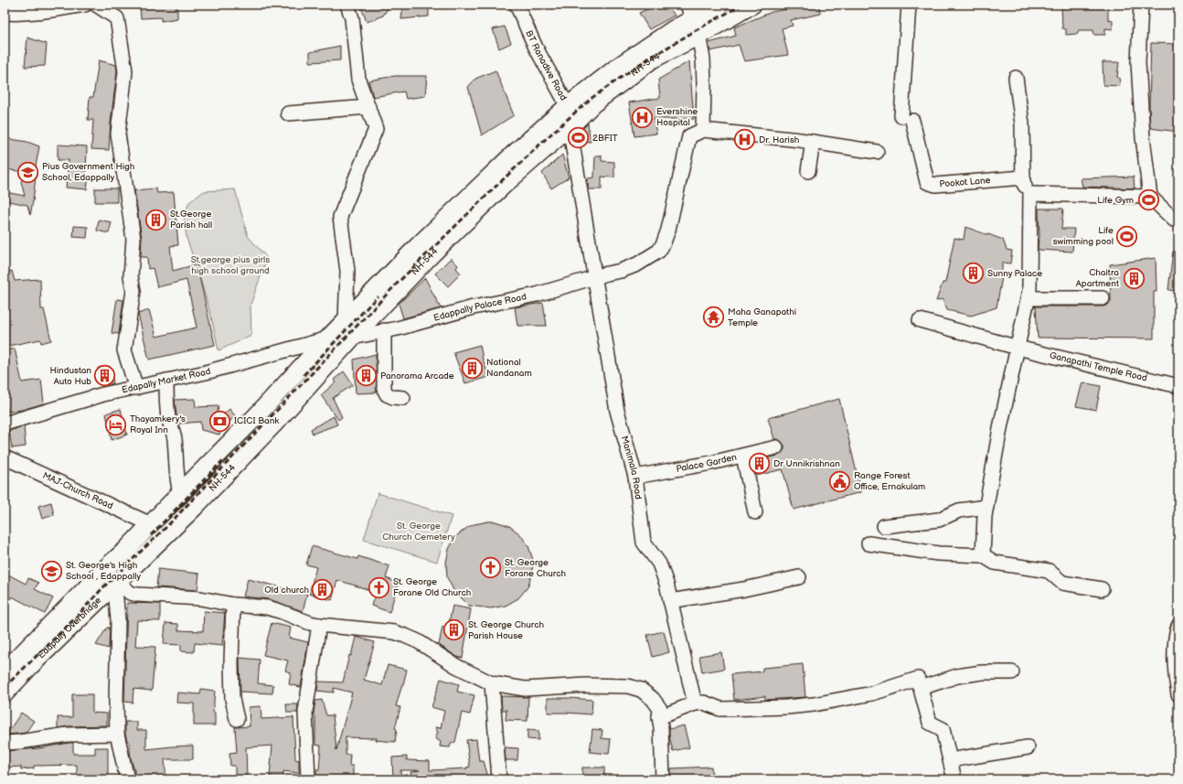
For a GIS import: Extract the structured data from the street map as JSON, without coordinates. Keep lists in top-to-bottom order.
{
  "streets": {
    "main road": ["NH-544", "Edapally Overbridge"],
    "street": [
      "BT Ranadive Road",
      "Pookot Lane",
      "Edappally Palace Road",
      "Ganapathi Temple Road",
      "Edapally Market Road",
      "Palace Garden",
      "Manimala Road",
      "MAJ-Church Road"
    ]
  },
  "crossings": [
    ["BT Ranadive Road", "NH-544"],
    ["BT Ranadive Road", "Manimala Road"],
    ["NH-544", "Edappally Palace Road"],
    ["NH-544", "Edapally Market Road"],
    ["NH-544", "Manimala Road"],
    ["NH-544", "MAJ-Church Road"],
    ["NH-544", "Edapally Overbridge"],
    ["Edappally Palace Road", "Manimala Road"],
    ["Palace Garden", "Manimala Road"]
  ],
  "parks": ["St.george pius girls high school ground", "St. George Church Cemetery"],
  "places": {
    "hospital": ["Evershine Hospital", "Dr. Harish"],
    "sports": ["2BFIT", "Life Gym", "Life swimming pool"],
    "school or university": ["Pius Government High School, Edappally", "St. George's High School , Edappally"],
    "building": [
      "St.George Parish hall",
      "Sunny Palace",
      "Chaitra Apartment",
      "National Nandanam",
      "Hindustan Auto Hub",
      "Panorama Arcade",
      "Dr Unnikrishnan",
      "Old church",
      "St. George Church Parish House"
    ],
    "temple": ["Maha Ganapathi Temple"],
    "bank": ["ICICI Bank"],
    "hotel": ["Thayamkery's Royal Inn"],
    "public building": ["Range Forest Office, Ernakulam"],
    "church": ["St. George Forane Church", "St. George Forane Old Church"]
  }
}
